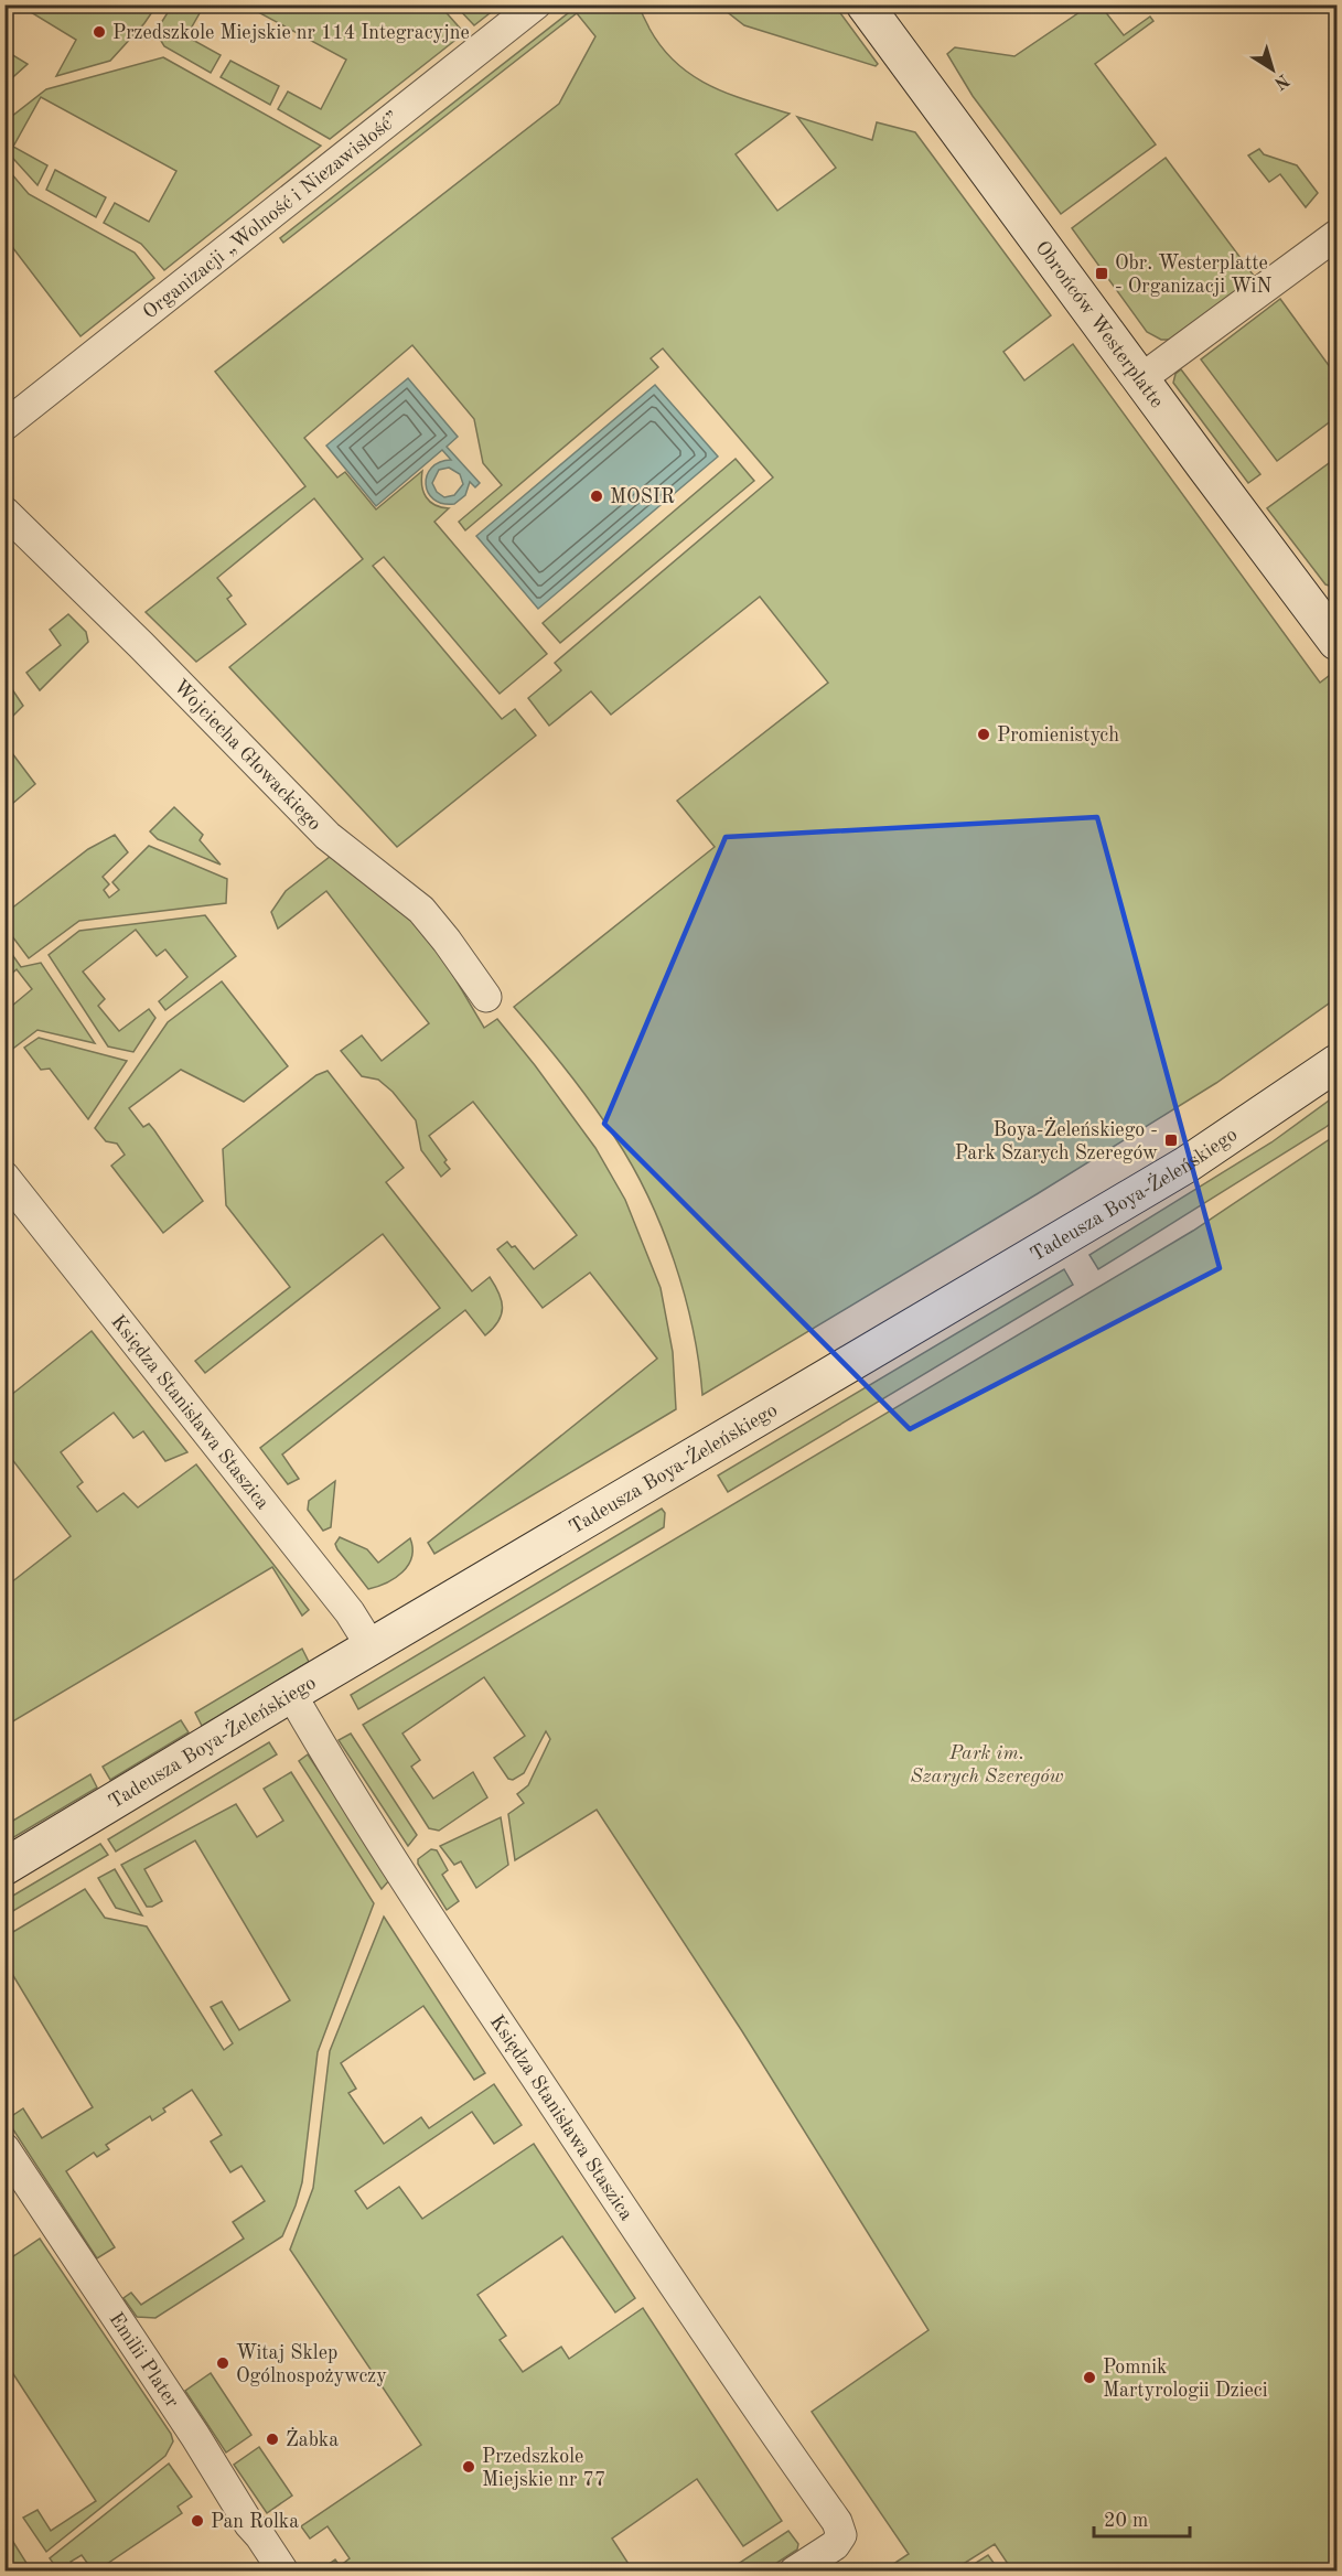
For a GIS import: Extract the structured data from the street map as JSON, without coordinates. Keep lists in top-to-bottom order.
{
  "streets": {
    "street": [
      "Organizacji „Wolność i Niezawisłość”",
      "Obrońców Westerplatte",
      "Wojciecha Głowackiego",
      "Tadeusza Boya-Żeleńskiego",
      "Księdza Stanisława Staszica",
      "Emilii Plater"
    ]
  },
  "crossings": [
    ["Tadeusza Boya-Żeleńskiego", "Księdza Stanisława Staszica"]
  ],
  "parks": ["Park im. Szarych Szeregów"],
  "places": {
    "other": [
      "Przedszkole Miejskie nr 114 Integracyjne",
      "MOSIR",
      "Promienistych",
      "Witaj Sklep Ogólnospożywczy",
      "Pomnik Martyrologii Dzieci",
      "Żabka",
      "Przedszkole Miejskie nr 77",
      "Pan Rolka"
    ],
    "transit": ["Obr. Westerplatte - Organizacji WiN", "Boya-Żeleńskiego - Park Szarych Szeregów"]
  },
  "scale_bar": "20 m",
  "north": "bottom right"
}
